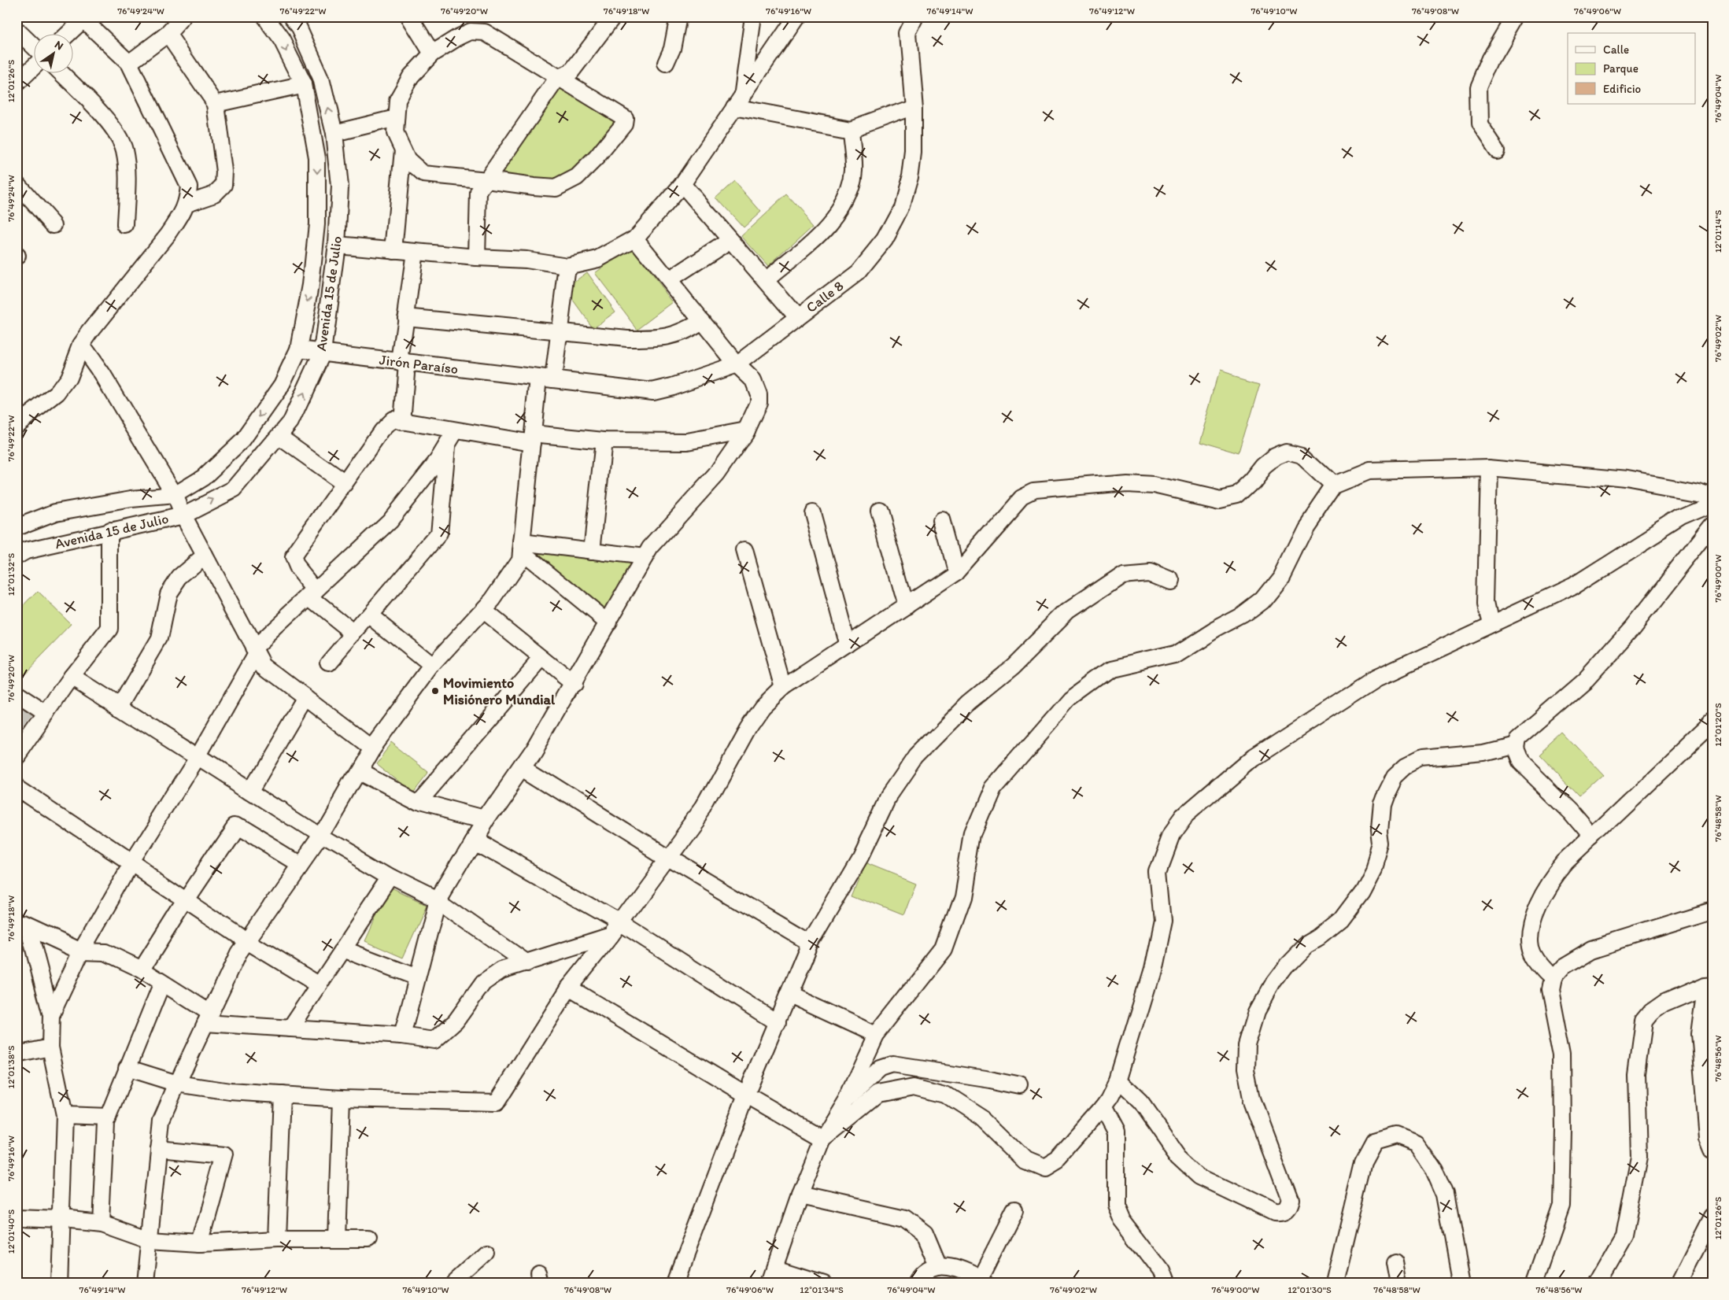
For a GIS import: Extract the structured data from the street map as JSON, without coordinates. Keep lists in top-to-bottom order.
{
  "streets": {
    "street": ["Avenida 15 de Julio", "Calle 8", "Jirón Paraíso"]
  },
  "crossings": [
    ["Avenida 15 de Julio", "Jirón Paraíso"],
    ["Calle 8", "Jirón Paraíso"]
  ],
  "places": ["Movimiento Misiónero Mundial"],
  "legend": ["Calle", "Parque", "Edificio"],
  "north": "top right",
  "coordinates": [
    "76°49'24\"W",
    "76°49'22\"W",
    "76°49'20\"W",
    "76°49'18\"W",
    "76°49'16\"W",
    "76°49'14\"W",
    "76°49'12\"W",
    "76°49'10\"W",
    "76°49'08\"W",
    "76°49'06\"W",
    "12°01'26\"S",
    "76°49'04\"W",
    "12°01'14\"S",
    "76°49'02\"W",
    "12°01'32\"S",
    "76°49'00\"W",
    "12°01'20\"S",
    "76°48'58\"W",
    "76°48'56\"W",
    "12°01'38\"S",
    "12°01'40\"S",
    "12°01'34\"S",
    "12°01'30\"S"
  ]
}
